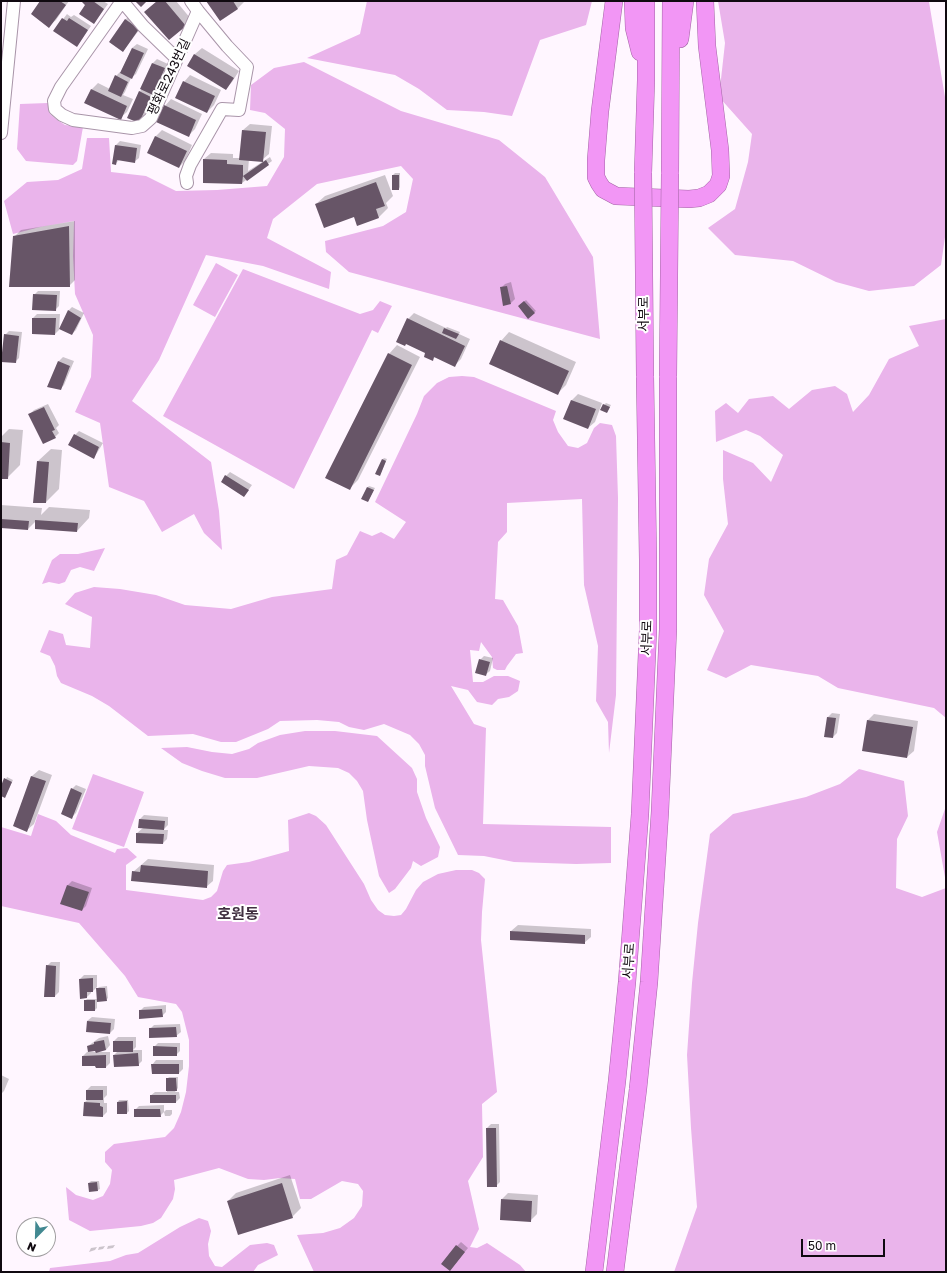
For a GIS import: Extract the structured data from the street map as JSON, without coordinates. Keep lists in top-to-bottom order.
{
  "streets": {
    "highway": ["서부로"],
    "street": ["평화로243번길"]
  },
  "districts": ["호원동"],
  "scale_bar": "50 m",
  "north": "bottom left"
}
